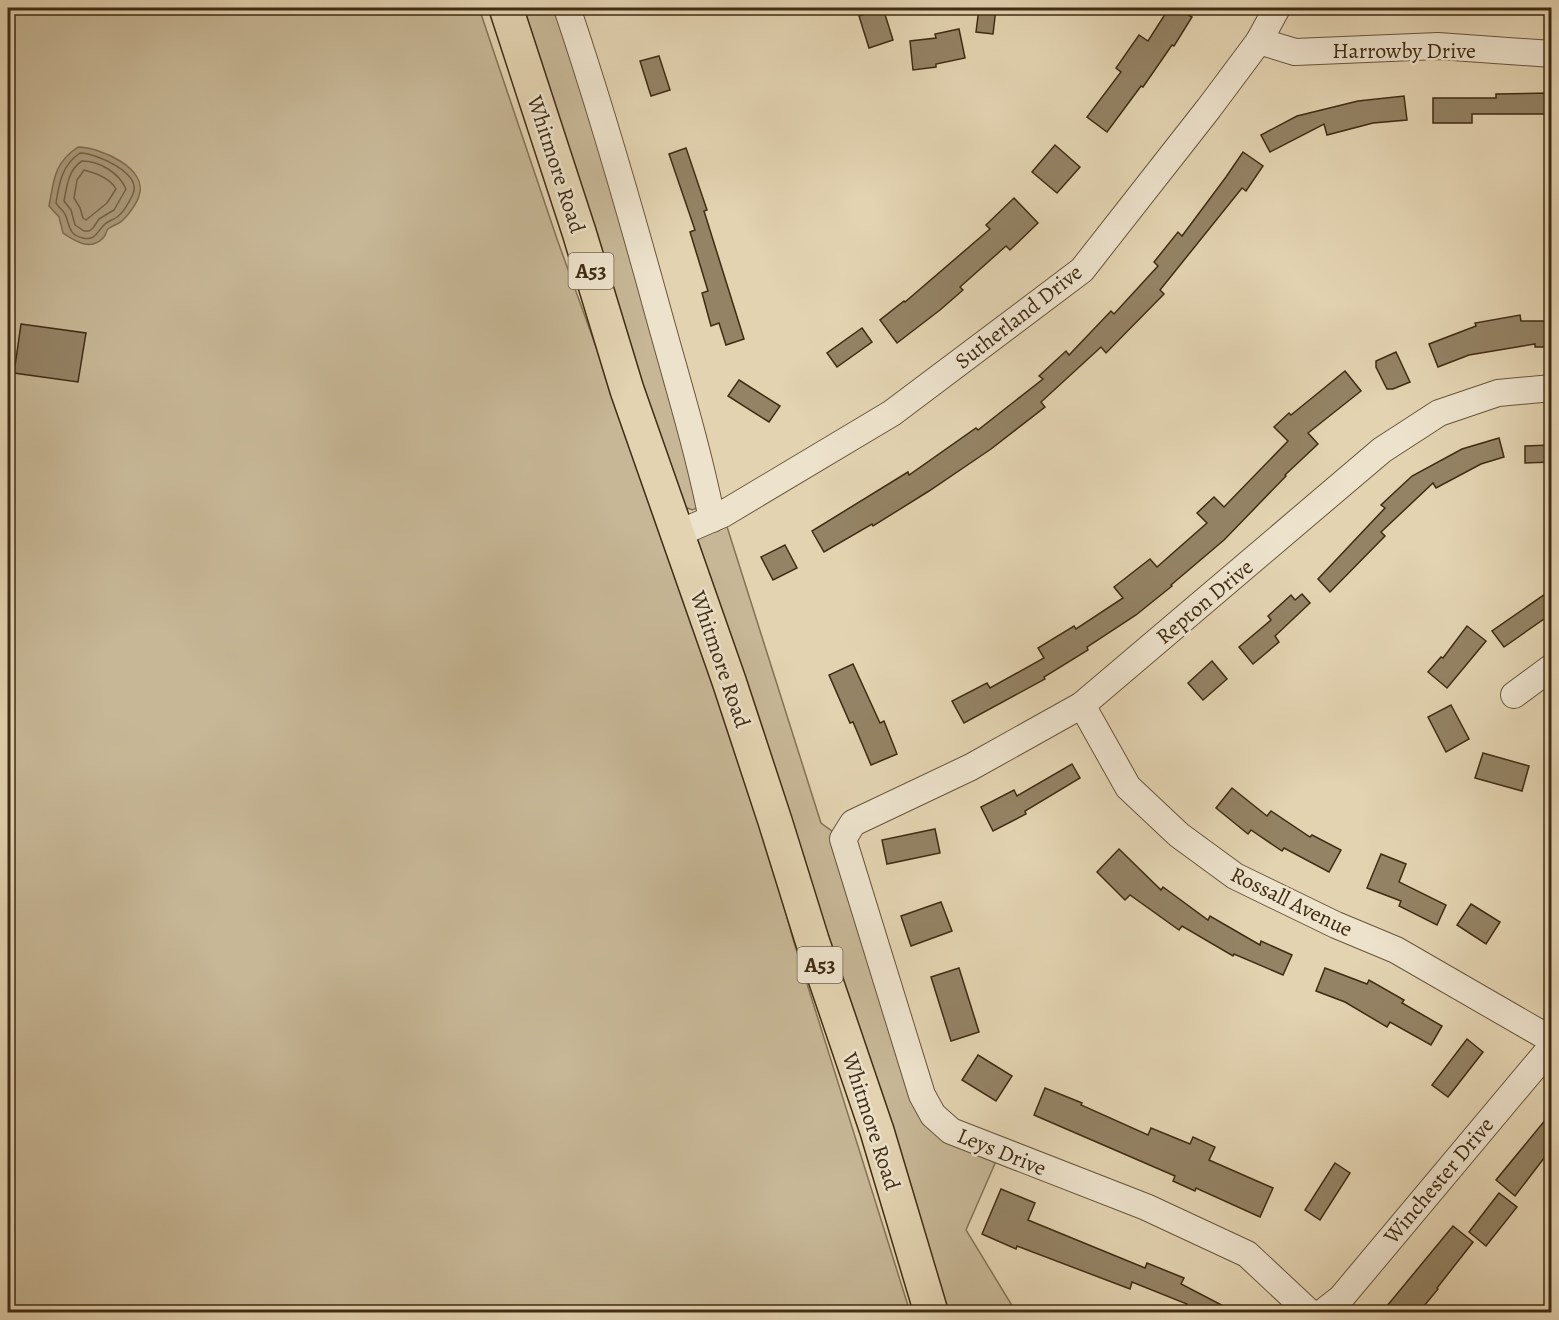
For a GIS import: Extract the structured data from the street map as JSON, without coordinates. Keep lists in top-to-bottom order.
{
  "streets": {
    "highway": ["Whitmore Road", "A53"],
    "street": [
      "Harrowby Drive",
      "Sutherland Drive",
      "Repton Drive",
      "Rossall Avenue",
      "Leys Drive",
      "Winchester Drive"
    ]
  },
  "crossings": [
    ["Harrowby Drive", "Sutherland Drive"],
    ["Whitmore Road", "Sutherland Drive"],
    ["Repton Drive", "Rossall Avenue"],
    ["Repton Drive", "Leys Drive"]
  ]
}
